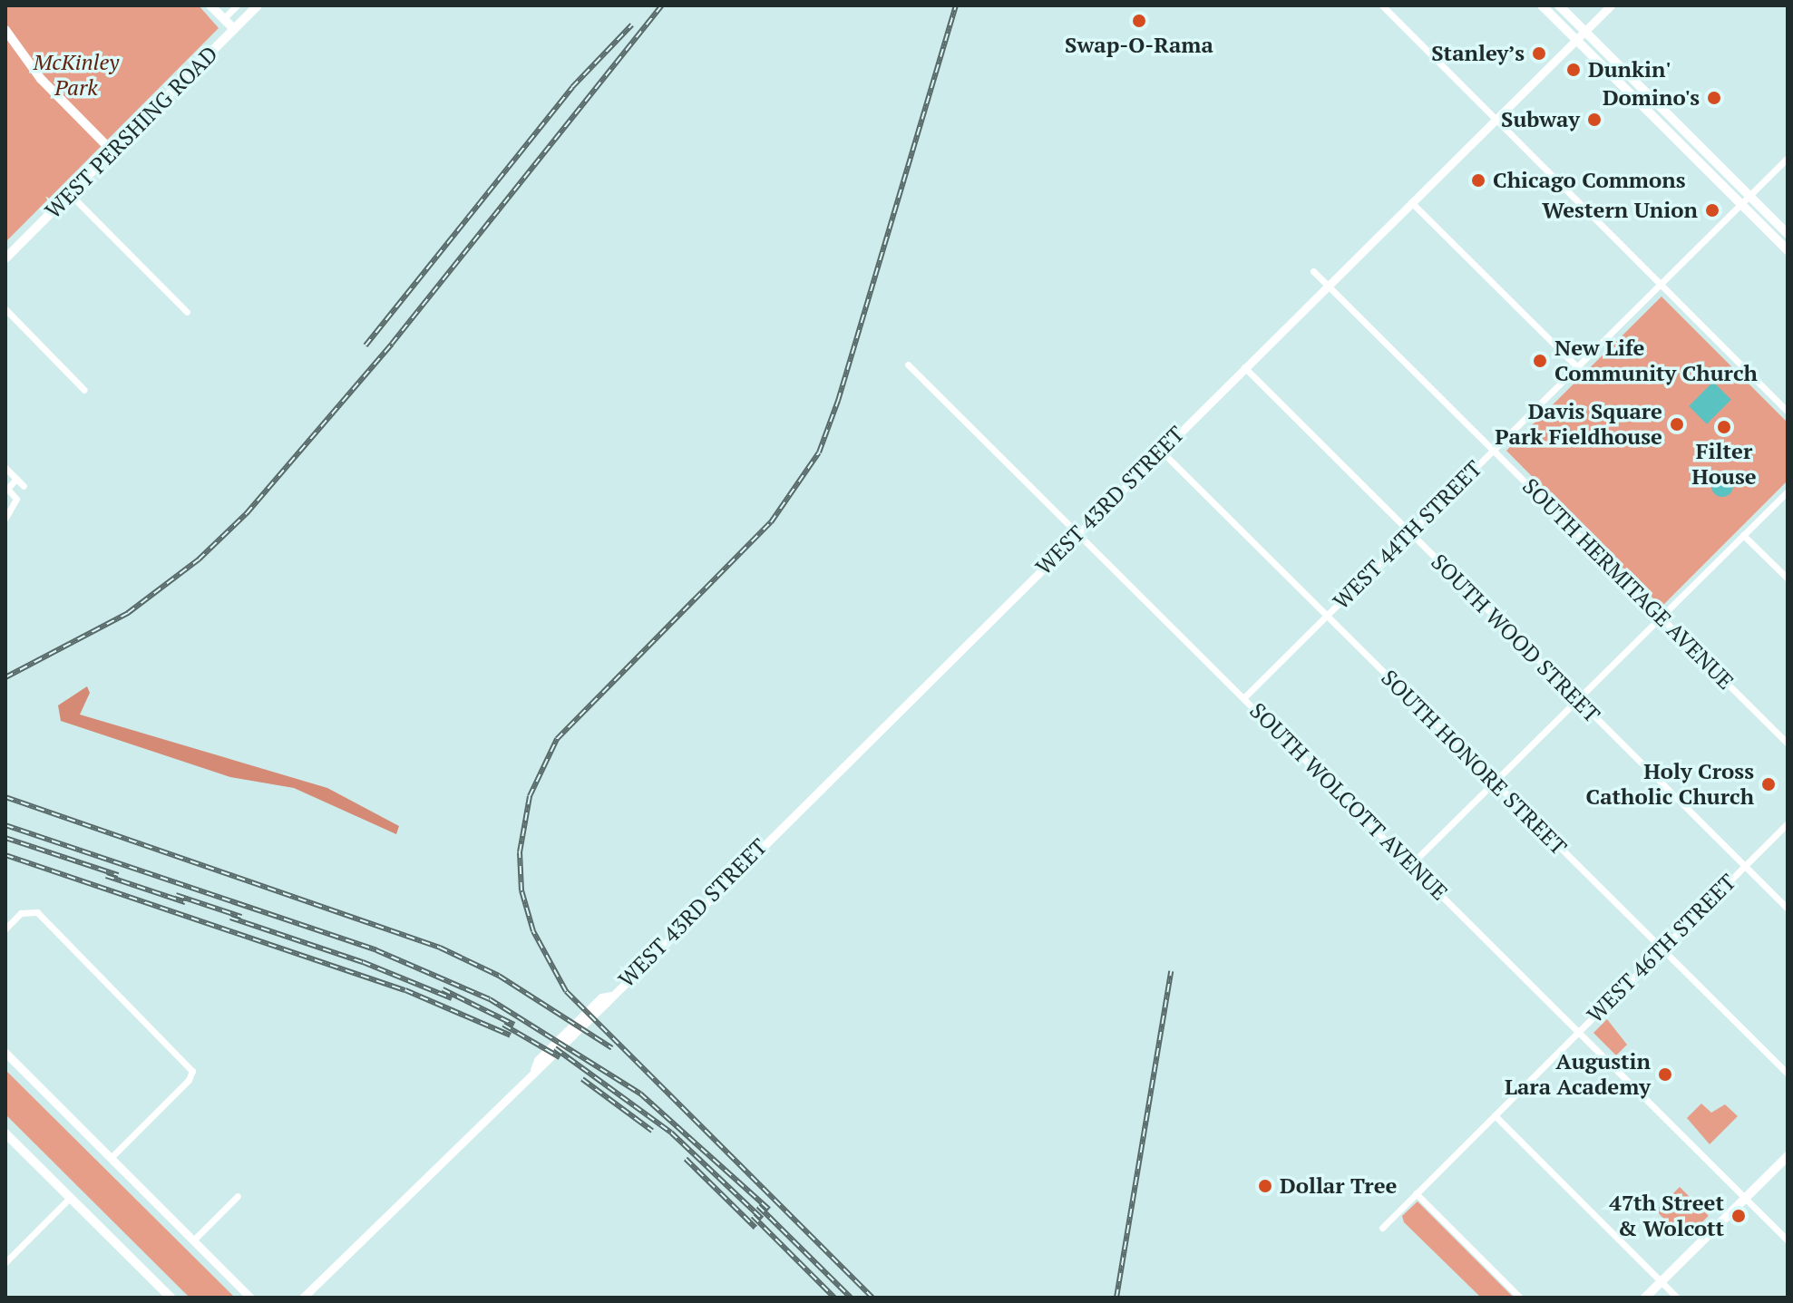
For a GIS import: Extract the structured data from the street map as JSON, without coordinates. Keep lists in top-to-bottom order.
{
  "streets": {
    "main road": ["WEST PERSHING ROAD"],
    "street": [
      "WEST 43RD STREET",
      "WEST 44TH STREET",
      "SOUTH HERMITAGE AVENUE",
      "SOUTH WOOD STREET",
      "SOUTH HONORE STREET",
      "SOUTH WOLCOTT AVENUE",
      "WEST 46TH STREET"
    ]
  },
  "crossings": [
    ["WEST 43RD STREET", "SOUTH HERMITAGE AVENUE"],
    ["WEST 43RD STREET", "SOUTH WOOD STREET"],
    ["WEST 43RD STREET", "SOUTH HONORE STREET"],
    ["WEST 43RD STREET", "SOUTH WOLCOTT AVENUE"],
    ["WEST 44TH STREET", "SOUTH HERMITAGE AVENUE"],
    ["WEST 44TH STREET", "SOUTH WOOD STREET"],
    ["WEST 44TH STREET", "SOUTH HONORE STREET"],
    ["WEST 44TH STREET", "SOUTH WOLCOTT AVENUE"],
    ["SOUTH WOOD STREET", "WEST 46TH STREET"],
    ["SOUTH HONORE STREET", "WEST 46TH STREET"],
    ["SOUTH WOLCOTT AVENUE", "WEST 46TH STREET"]
  ],
  "parks": ["McKinley Park"],
  "places": [
    "Swap-O-Rama",
    "Stanley’s",
    "Dunkin'",
    "Domino's",
    "Subway",
    "Chicago Commons",
    "Western Union",
    "New Life Community Church",
    "Davis Square Park Fieldhouse",
    "Filter House",
    "Holy Cross Catholic Church",
    "Augustin Lara Academy",
    "Dollar Tree",
    "47th Street & Wolcott"
  ]
}
